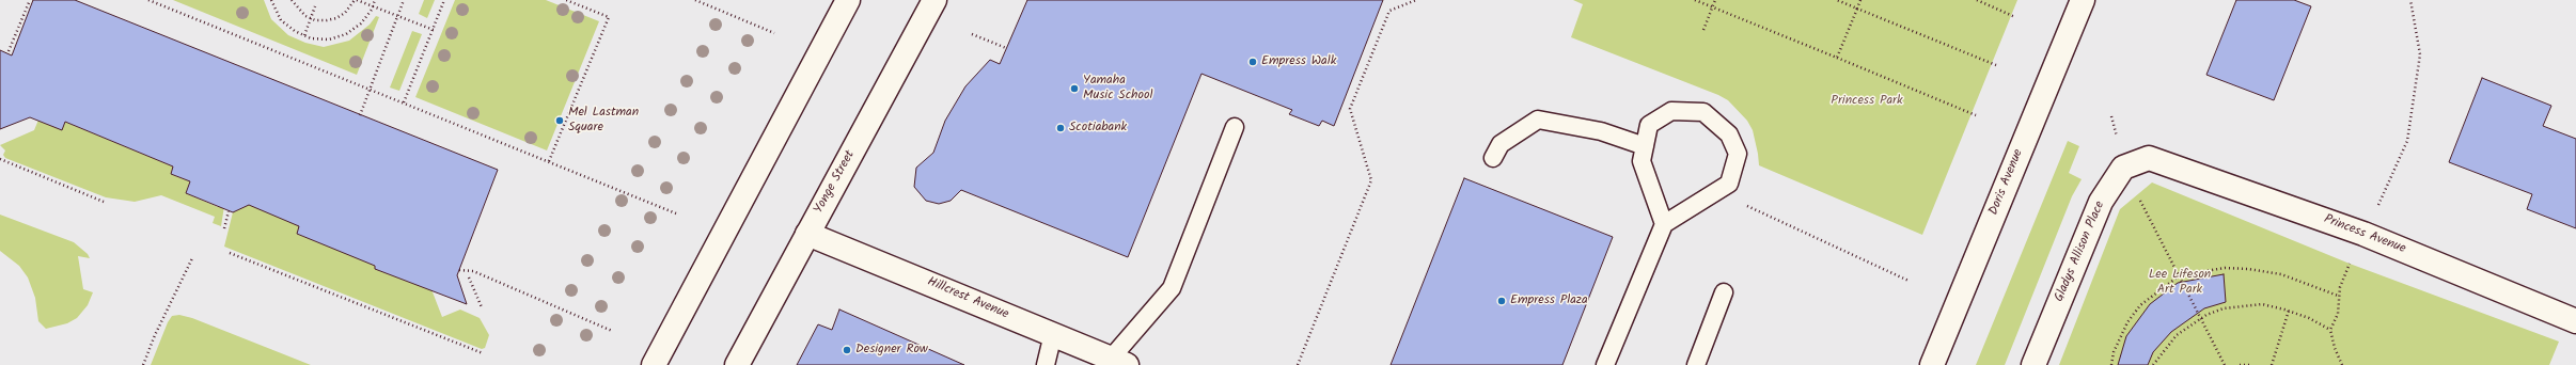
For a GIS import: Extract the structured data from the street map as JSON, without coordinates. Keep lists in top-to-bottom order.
{
  "streets": {
    "street": [
      "Yonge Street",
      "Doris Avenue",
      "Princess Avenue",
      "Gladys Allison Place",
      "Hillcrest Avenue"
    ]
  },
  "crossings": [
    ["Yonge Street", "Hillcrest Avenue"],
    ["Princess Avenue", "Gladys Allison Place"]
  ],
  "parks": ["Princess Park", "Lee Lifeson Art Park"],
  "places": [
    "Empress Walk",
    "Yamaha Music School",
    "Mel Lastman Square",
    "Scotiabank",
    "Empress Plaza",
    "Designer Row"
  ]
}
